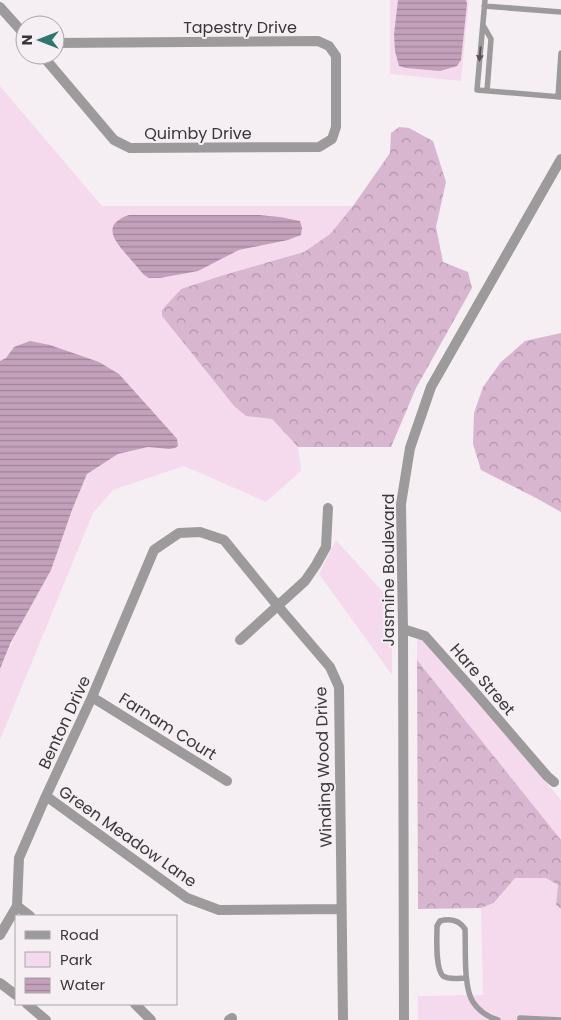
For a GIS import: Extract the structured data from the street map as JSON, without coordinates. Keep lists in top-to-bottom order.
{
  "streets": {
    "street": [
      "Tapestry Drive",
      "Quimby Drive",
      "Jasmine Boulevard",
      "Hare Street",
      "Benton Drive",
      "Farnam Court",
      "Winding Wood Drive",
      "Green Meadow Lane"
    ]
  },
  "crossings": [
    ["Tapestry Drive", "Quimby Drive"],
    ["Jasmine Boulevard", "Hare Street"],
    ["Benton Drive", "Farnam Court"],
    ["Benton Drive", "Winding Wood Drive"],
    ["Benton Drive", "Green Meadow Lane"],
    ["Winding Wood Drive", "Green Meadow Lane"]
  ],
  "legend": ["Road", "Park", "Water"],
  "north": "left"
}
